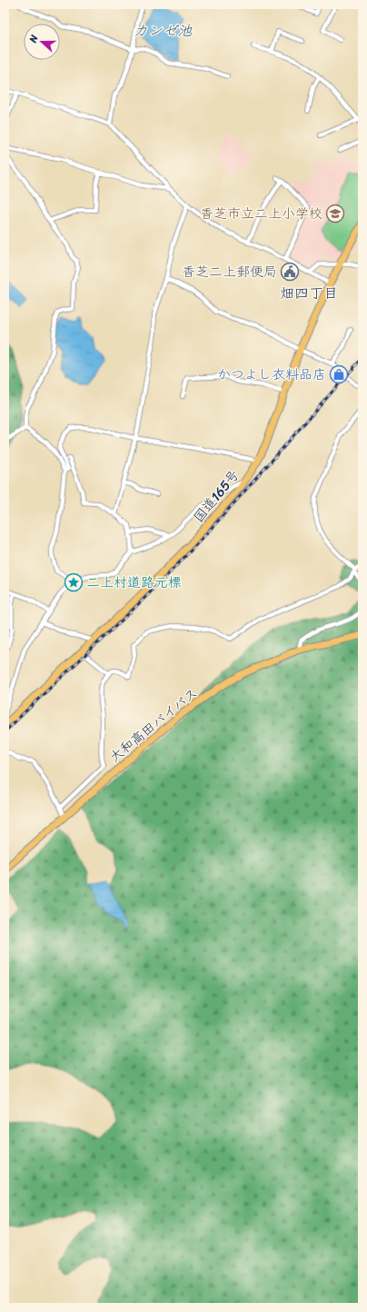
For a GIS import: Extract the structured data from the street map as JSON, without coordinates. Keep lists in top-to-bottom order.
{
  "streets": {
    "highway": ["国道165号", "大和高田バイパス"]
  },
  "districts": ["畑四丁目"],
  "water": ["カンゼ池"],
  "places": {
    "school or university": ["香芝市立二上小学校"],
    "public building": ["香芝二上郵便局"],
    "shop": ["かつよし衣料品店"],
    "place": ["二上村道路元標"]
  },
  "north": "left"
}
